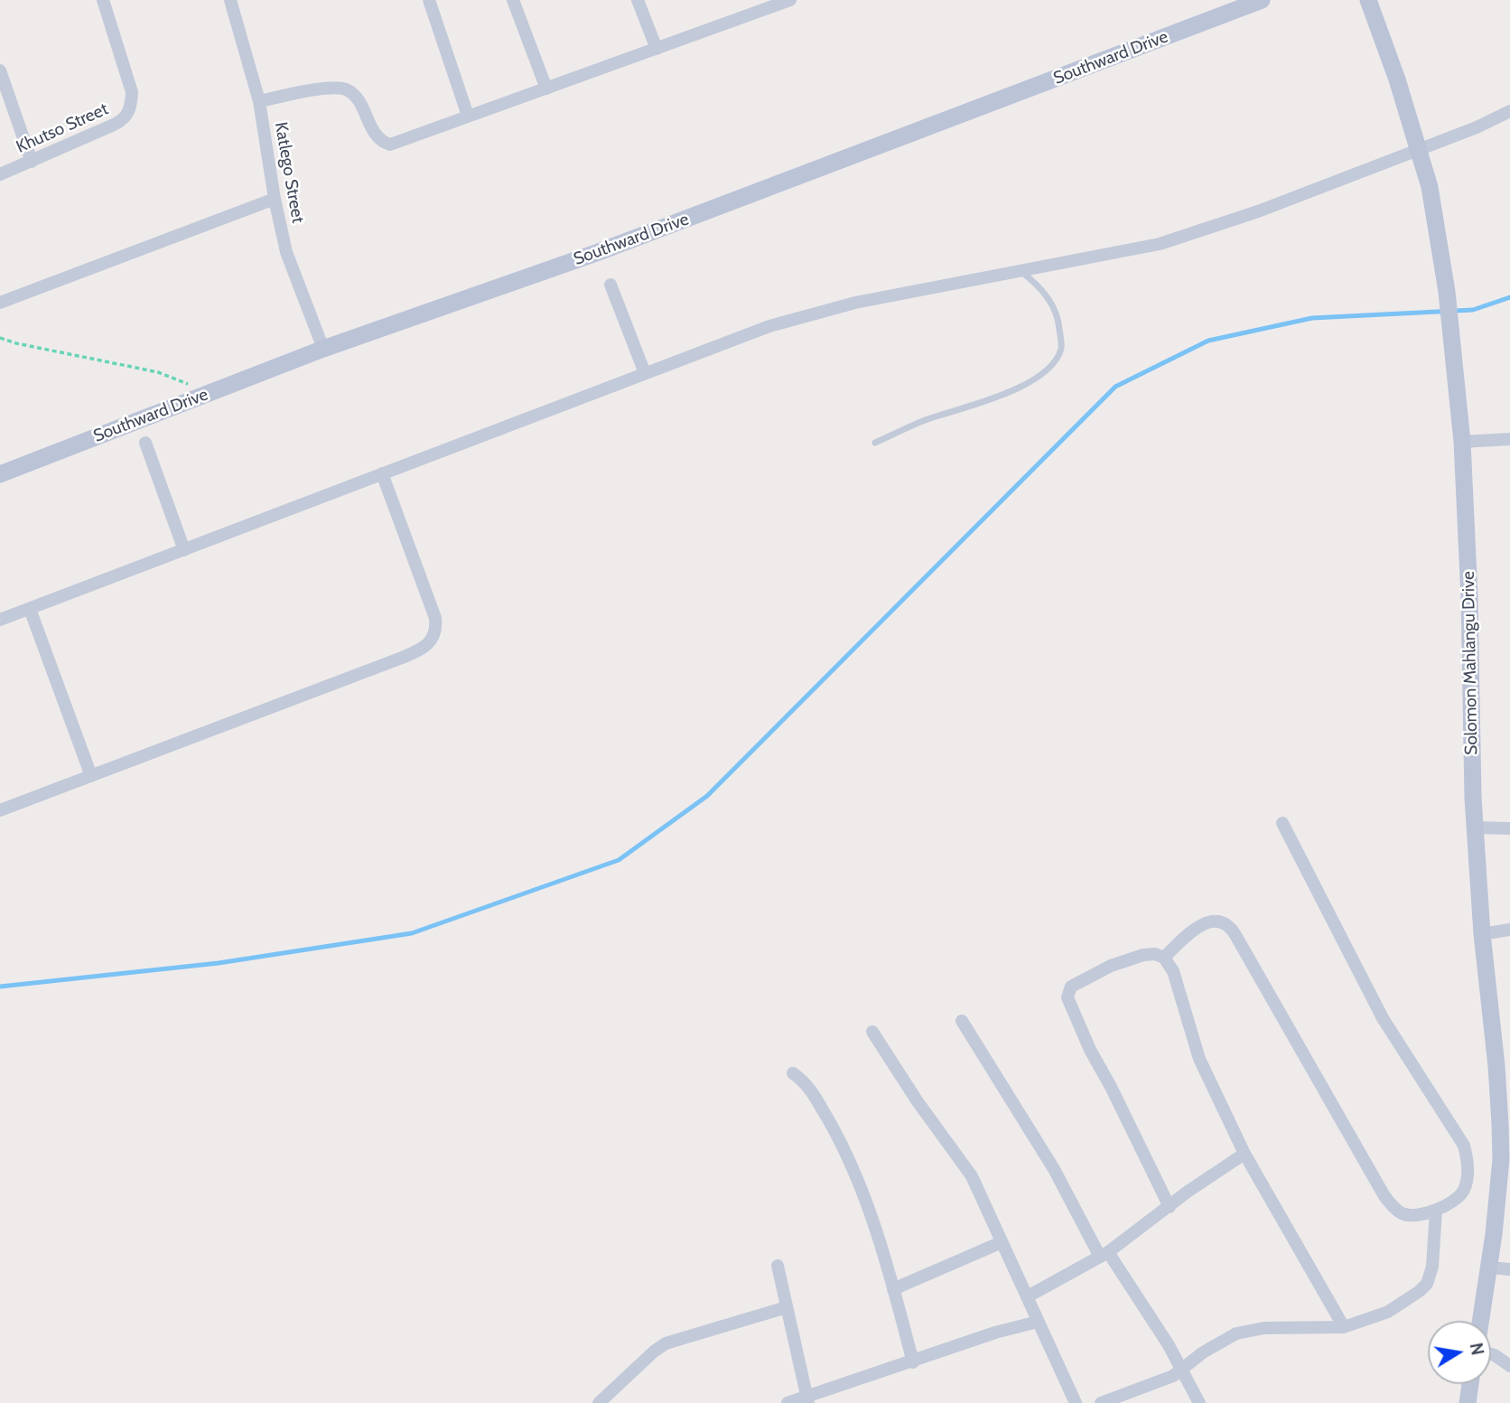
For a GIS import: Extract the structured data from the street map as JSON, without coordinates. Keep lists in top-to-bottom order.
{
  "streets": {
    "street": [
      "Southward Drive",
      "Khutso Street",
      "Katlego Street",
      "Solomon Mahlangu Drive"
    ]
  },
  "crossings": [
    ["Southward Drive", "Katlego Street"]
  ],
  "north": "right"
}
